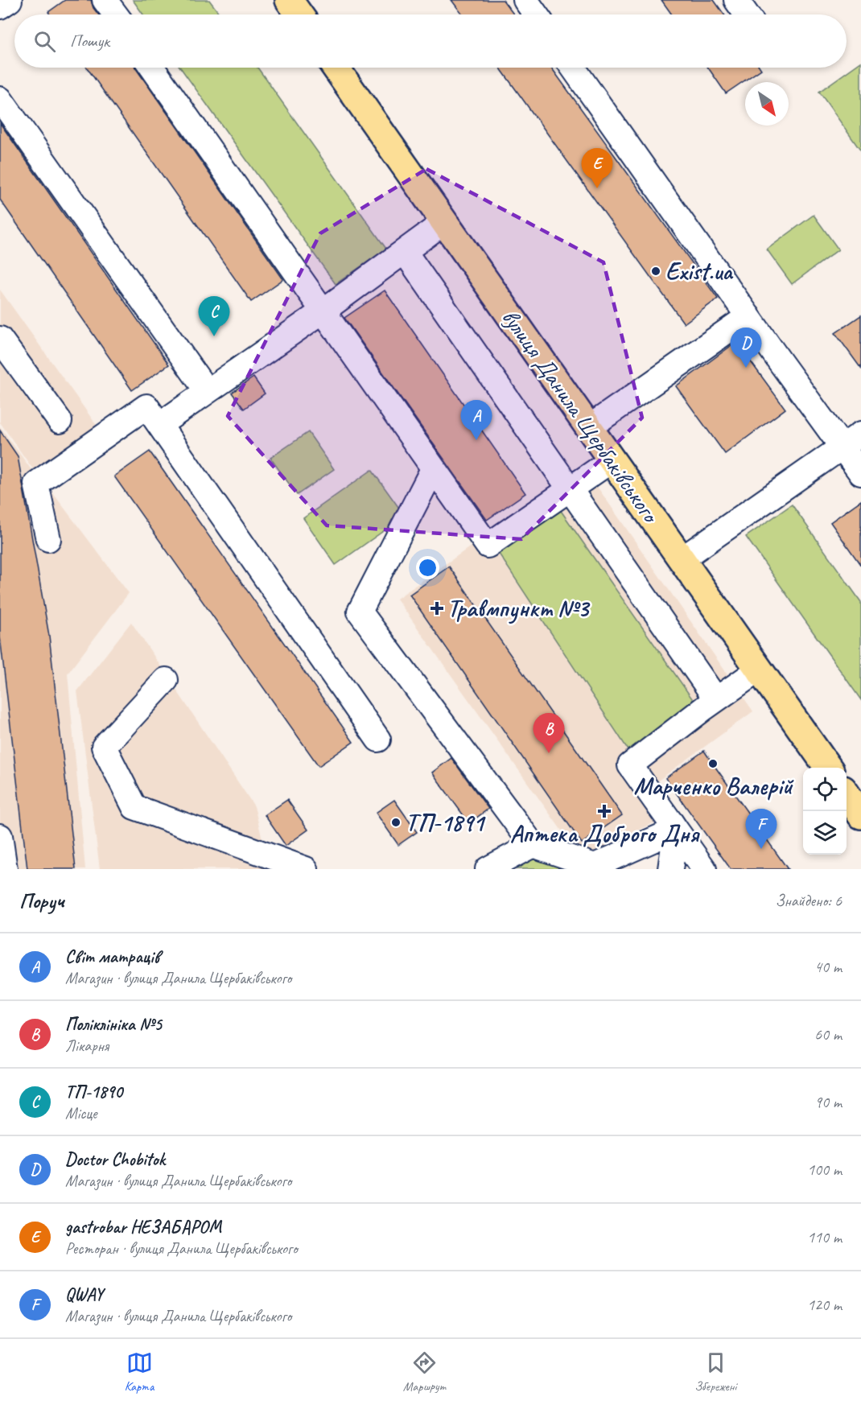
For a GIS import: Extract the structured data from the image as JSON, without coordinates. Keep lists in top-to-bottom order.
{
  "streets": {
    "main road": ["вулиця Данила Щербаківського"]
  },
  "places": {
    "other": ["Exist.ua", "Марченко Валерій", "ТП-1891"],
    "health": ["Травмпункт №3", "Аптека Доброго Дня"]
  },
  "north": "bottom right",
  "page": {
    "search": "Пошук",
    "pins": [
      "E",
      "C",
      "D",
      "A",
      "B",
      "F"
    ],
    "heading": ["Поруч", "Знайдено: 6"],
    "list": [
      {
        "mark": "A",
        "name": "Світ матраців",
        "note": "Магазин · вулиця Данила Щербаківського",
        "value": "40 m"
      },
      {
        "mark": "B",
        "name": "Поліклініка №5",
        "note": "Лікарня",
        "value": "60 m"
      },
      {
        "mark": "C",
        "name": "ТП-1890",
        "note": "Місце",
        "value": "90 m"
      },
      {
        "mark": "D",
        "name": "Doctor Chobitok",
        "note": "Магазин · вулиця Данила Щербаківського",
        "value": "100 m"
      },
      {
        "mark": "E",
        "name": "gastrobar НЕЗАБАРОМ",
        "note": "Ресторан · вулиця Данила Щербаківського",
        "value": "110 m"
      },
      {
        "mark": "F",
        "name": "QWAY",
        "note": "Магазин · вулиця Данила Щербаківського",
        "value": "120 m"
      }
    ],
    "nav": ["Карта", "Маршрут", "Збережені"]
  }
}
